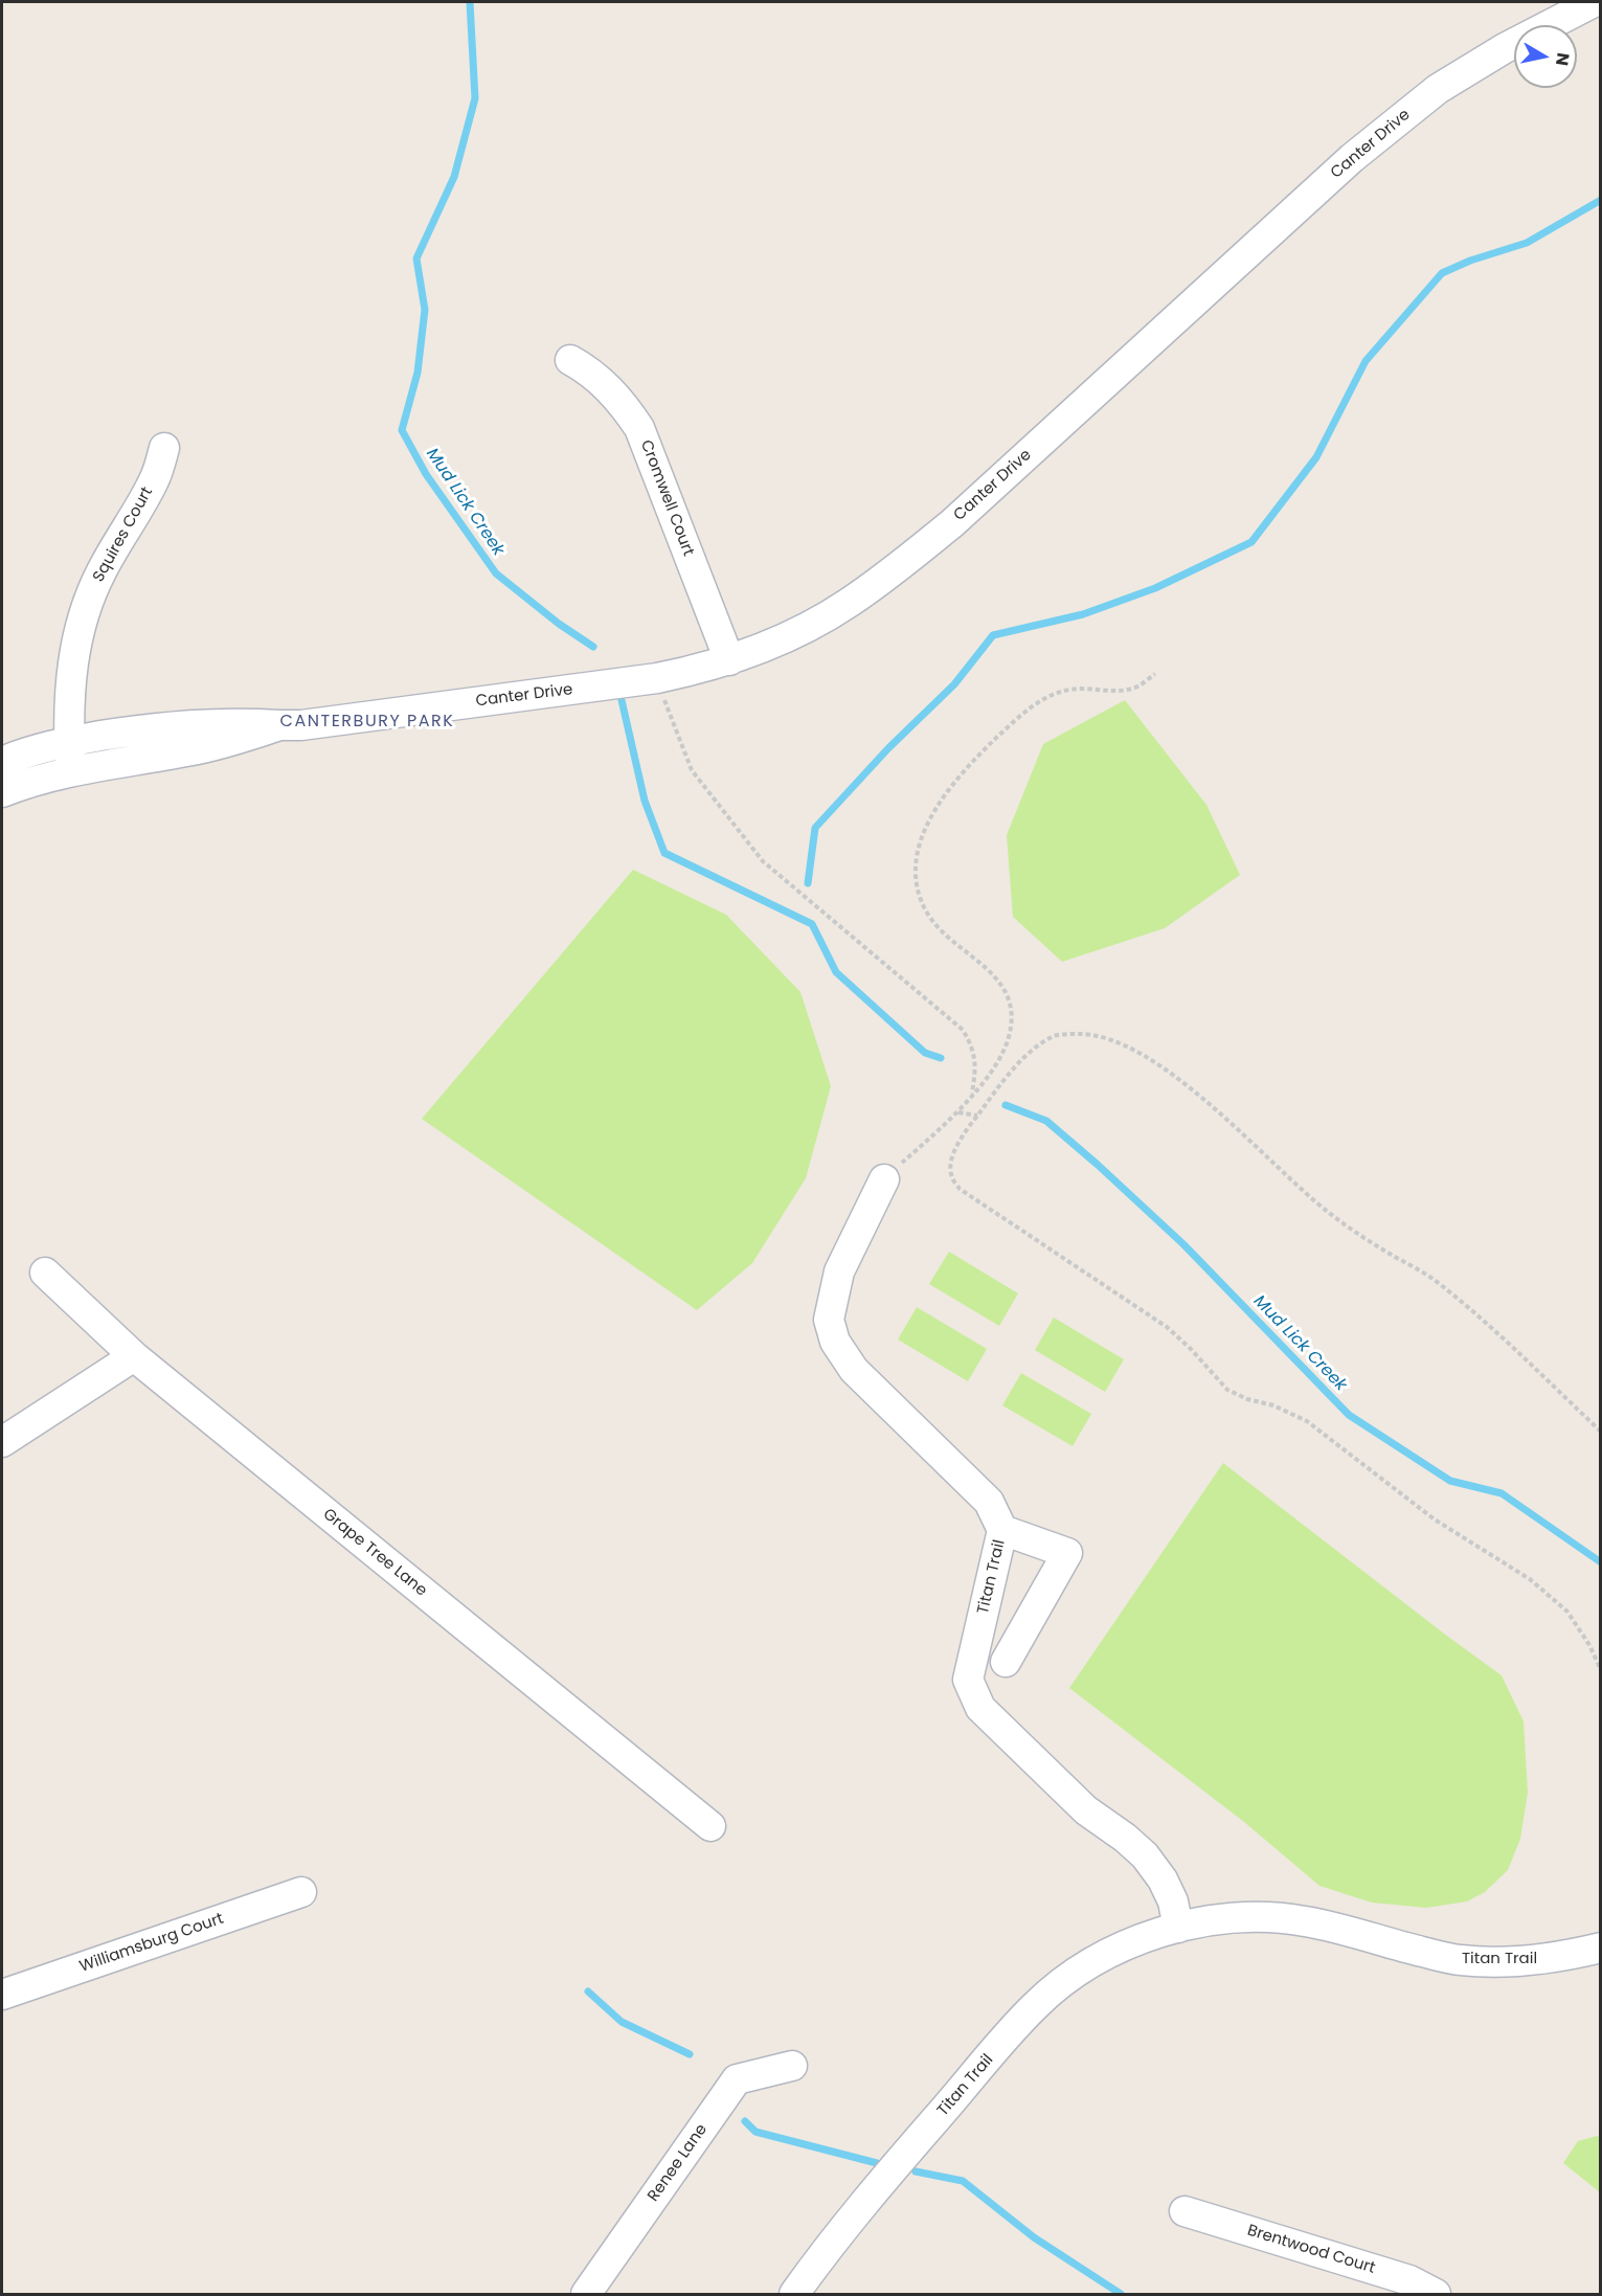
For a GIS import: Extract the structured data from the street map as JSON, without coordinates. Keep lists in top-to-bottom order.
{
  "streets": {
    "street": [
      "Canter Drive",
      "Cromwell Court",
      "Squires Court",
      "Grape Tree Lane",
      "Titan Trail",
      "Williamsburg Court",
      "Renee Lane",
      "Brentwood Court"
    ]
  },
  "crossings": [
    ["Canter Drive", "Cromwell Court"],
    ["Canter Drive", "Squires Court"]
  ],
  "districts": ["CANTERBURY PARK"],
  "water": ["Mud Lick Creek"],
  "north": "right"
}
